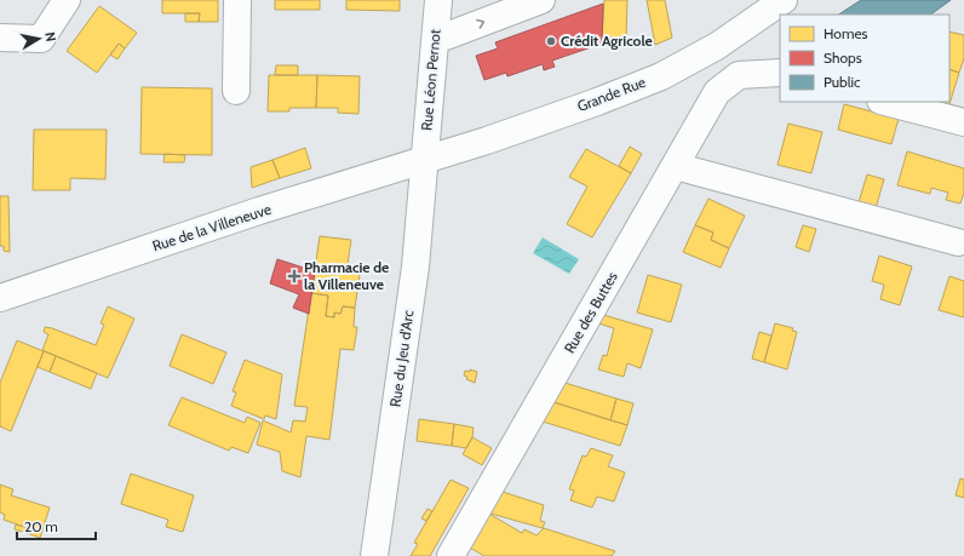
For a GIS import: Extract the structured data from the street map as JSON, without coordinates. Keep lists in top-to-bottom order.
{
  "streets": {
    "street": [
      "Rue Léon Pernot",
      "Grande Rue",
      "Rue de la Villeneuve",
      "Rue des Buttes",
      "Rue du Jeu d'Arc"
    ]
  },
  "crossings": [
    ["Rue Léon Pernot", "Grande Rue"],
    ["Rue Léon Pernot", "Rue de la Villeneuve"],
    ["Rue Léon Pernot", "Rue du Jeu d'Arc"],
    ["Grande Rue", "Rue de la Villeneuve"],
    ["Grande Rue", "Rue du Jeu d'Arc"],
    ["Rue de la Villeneuve", "Rue du Jeu d'Arc"]
  ],
  "places": {
    "other": ["Crédit Agricole"],
    "health": ["Pharmacie de la Villeneuve"]
  },
  "legend": ["Homes", "Shops", "Public"],
  "scale_bar": "20 m",
  "north": "right"
}
